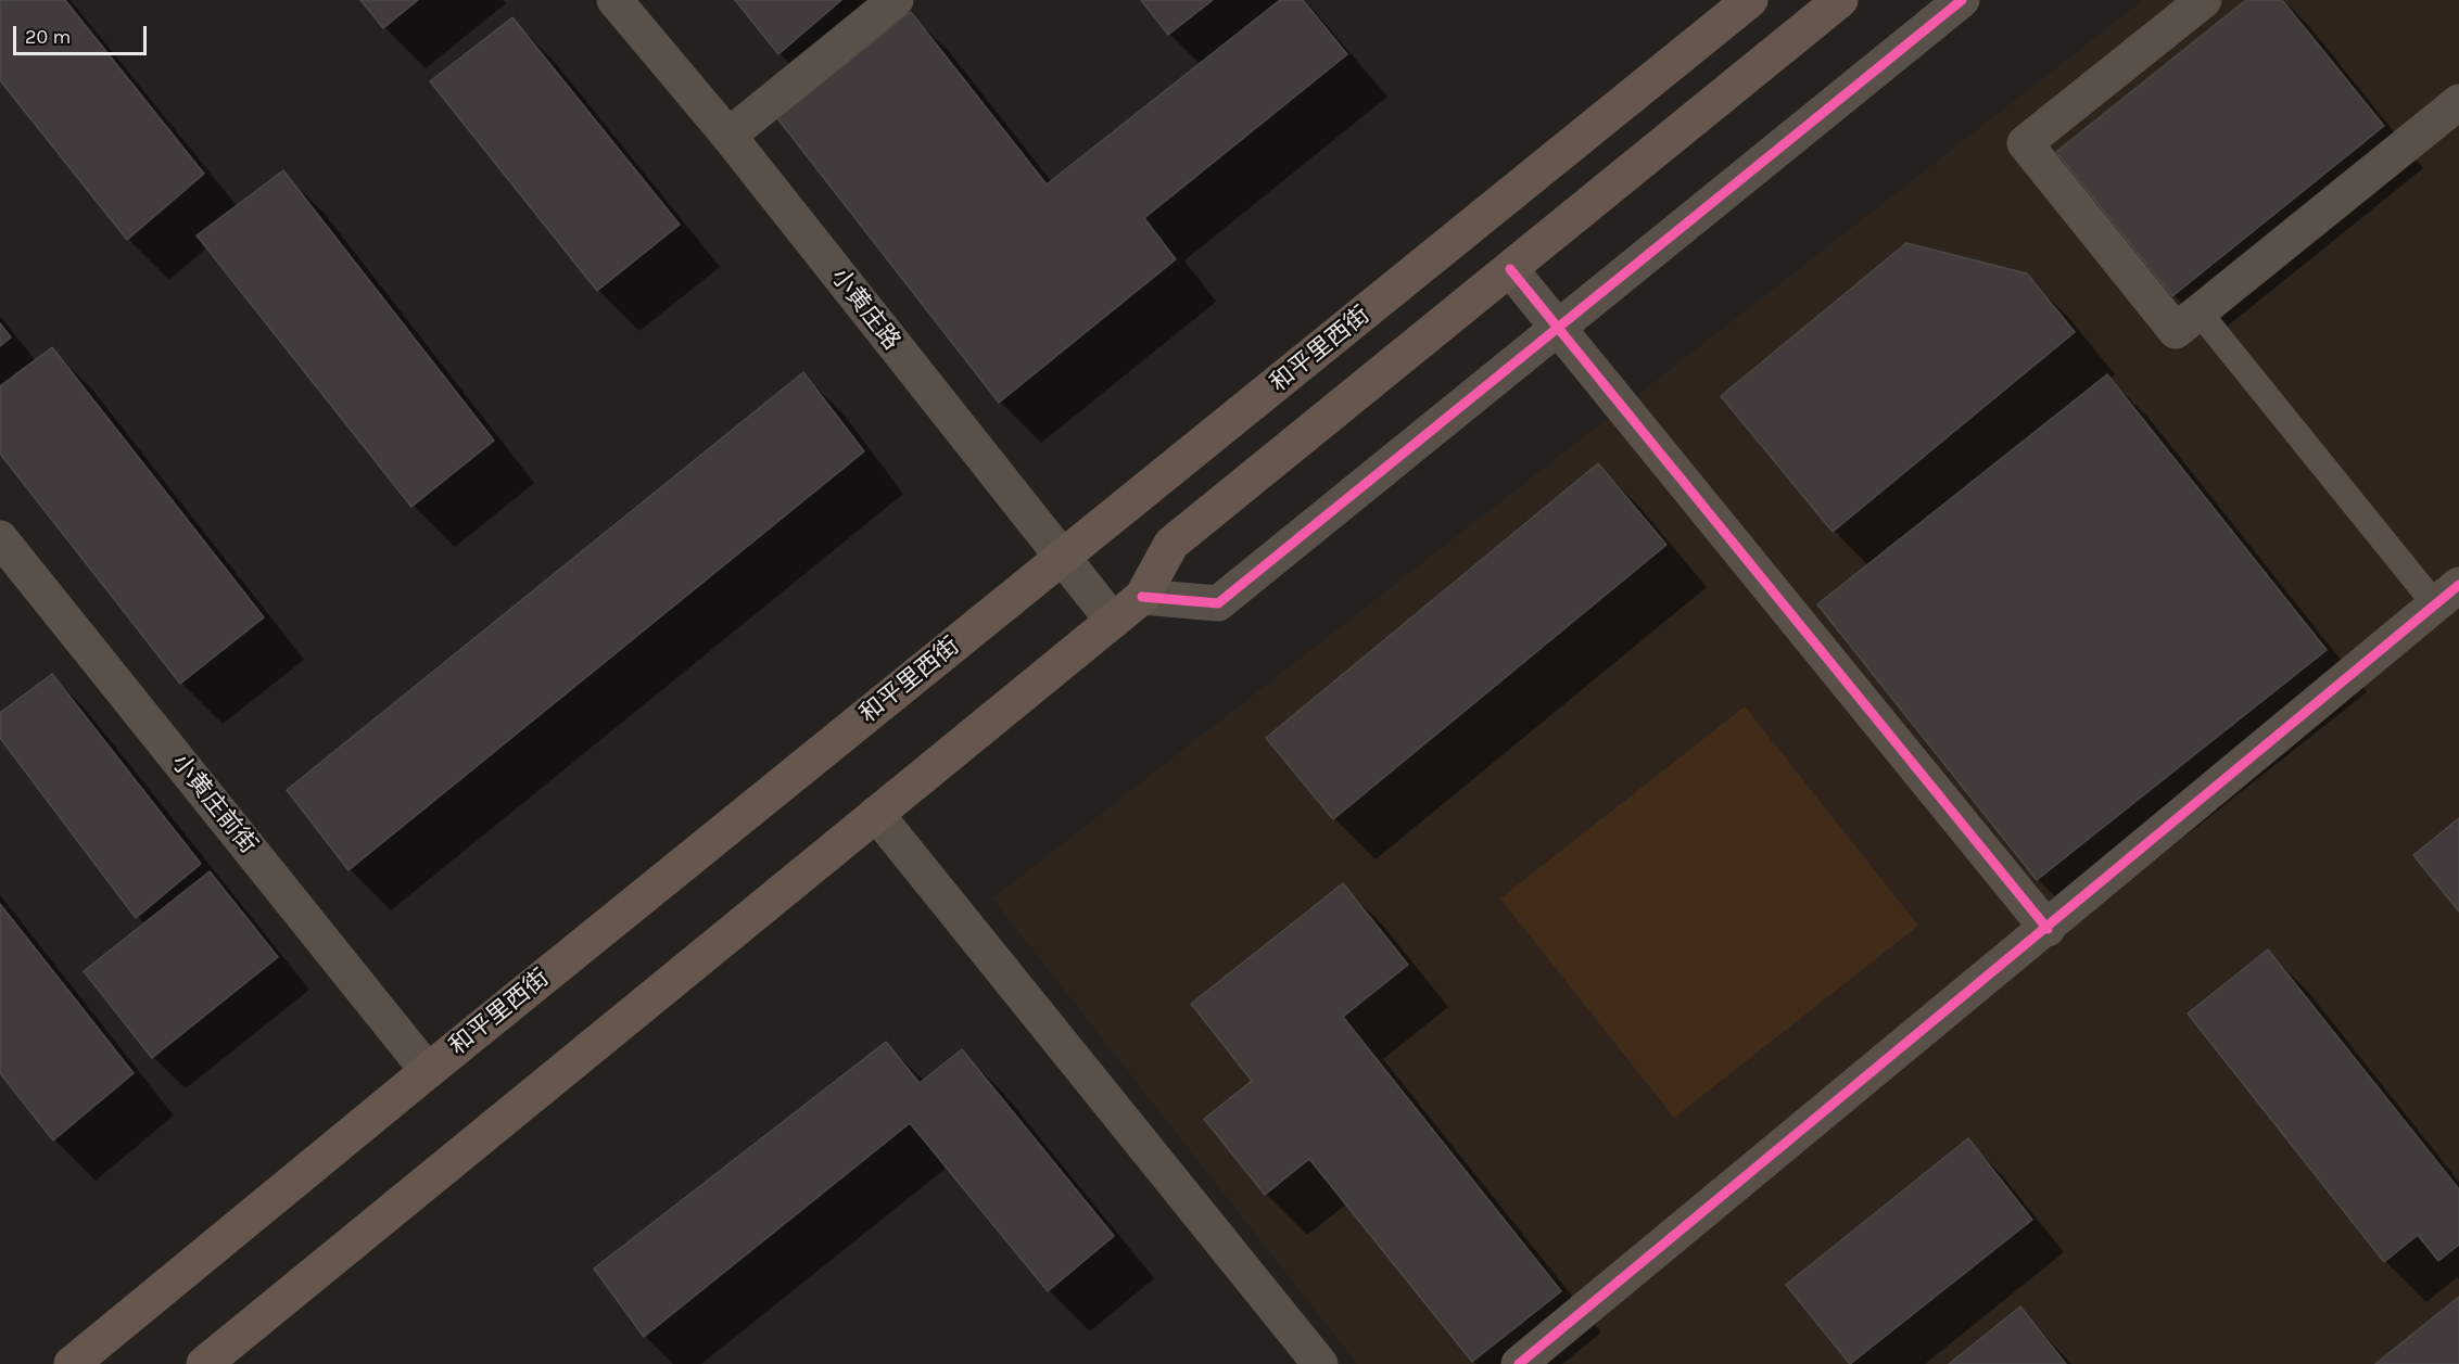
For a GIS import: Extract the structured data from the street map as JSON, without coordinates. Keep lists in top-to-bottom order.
{
  "streets": {
    "main road": ["和平里西街"],
    "street": ["小黄庄路", "小黄庄前街"]
  },
  "crossings": [
    ["小黄庄路", "和平里西街"],
    ["和平里西街", "小黄庄前街"]
  ],
  "scale_bar": "20 m"
}
